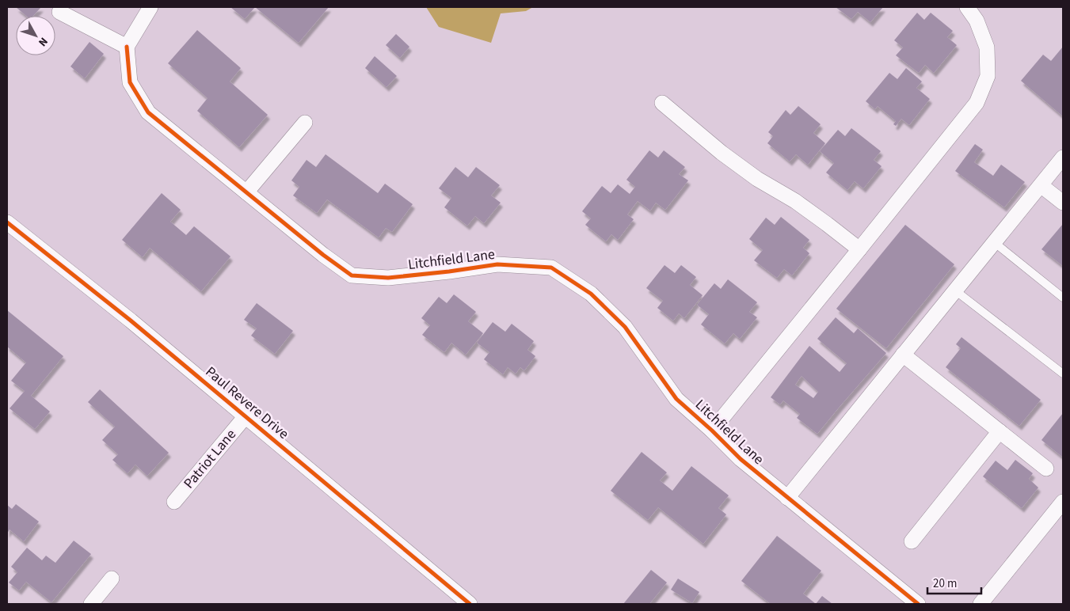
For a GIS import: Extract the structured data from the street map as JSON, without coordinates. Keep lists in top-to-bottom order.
{
  "streets": {
    "street": ["Litchfield Lane", "Paul Revere Drive", "Patriot Lane"]
  },
  "crossings": [
    ["Paul Revere Drive", "Patriot Lane"]
  ],
  "scale_bar": "20 m",
  "north": "bottom right"
}
